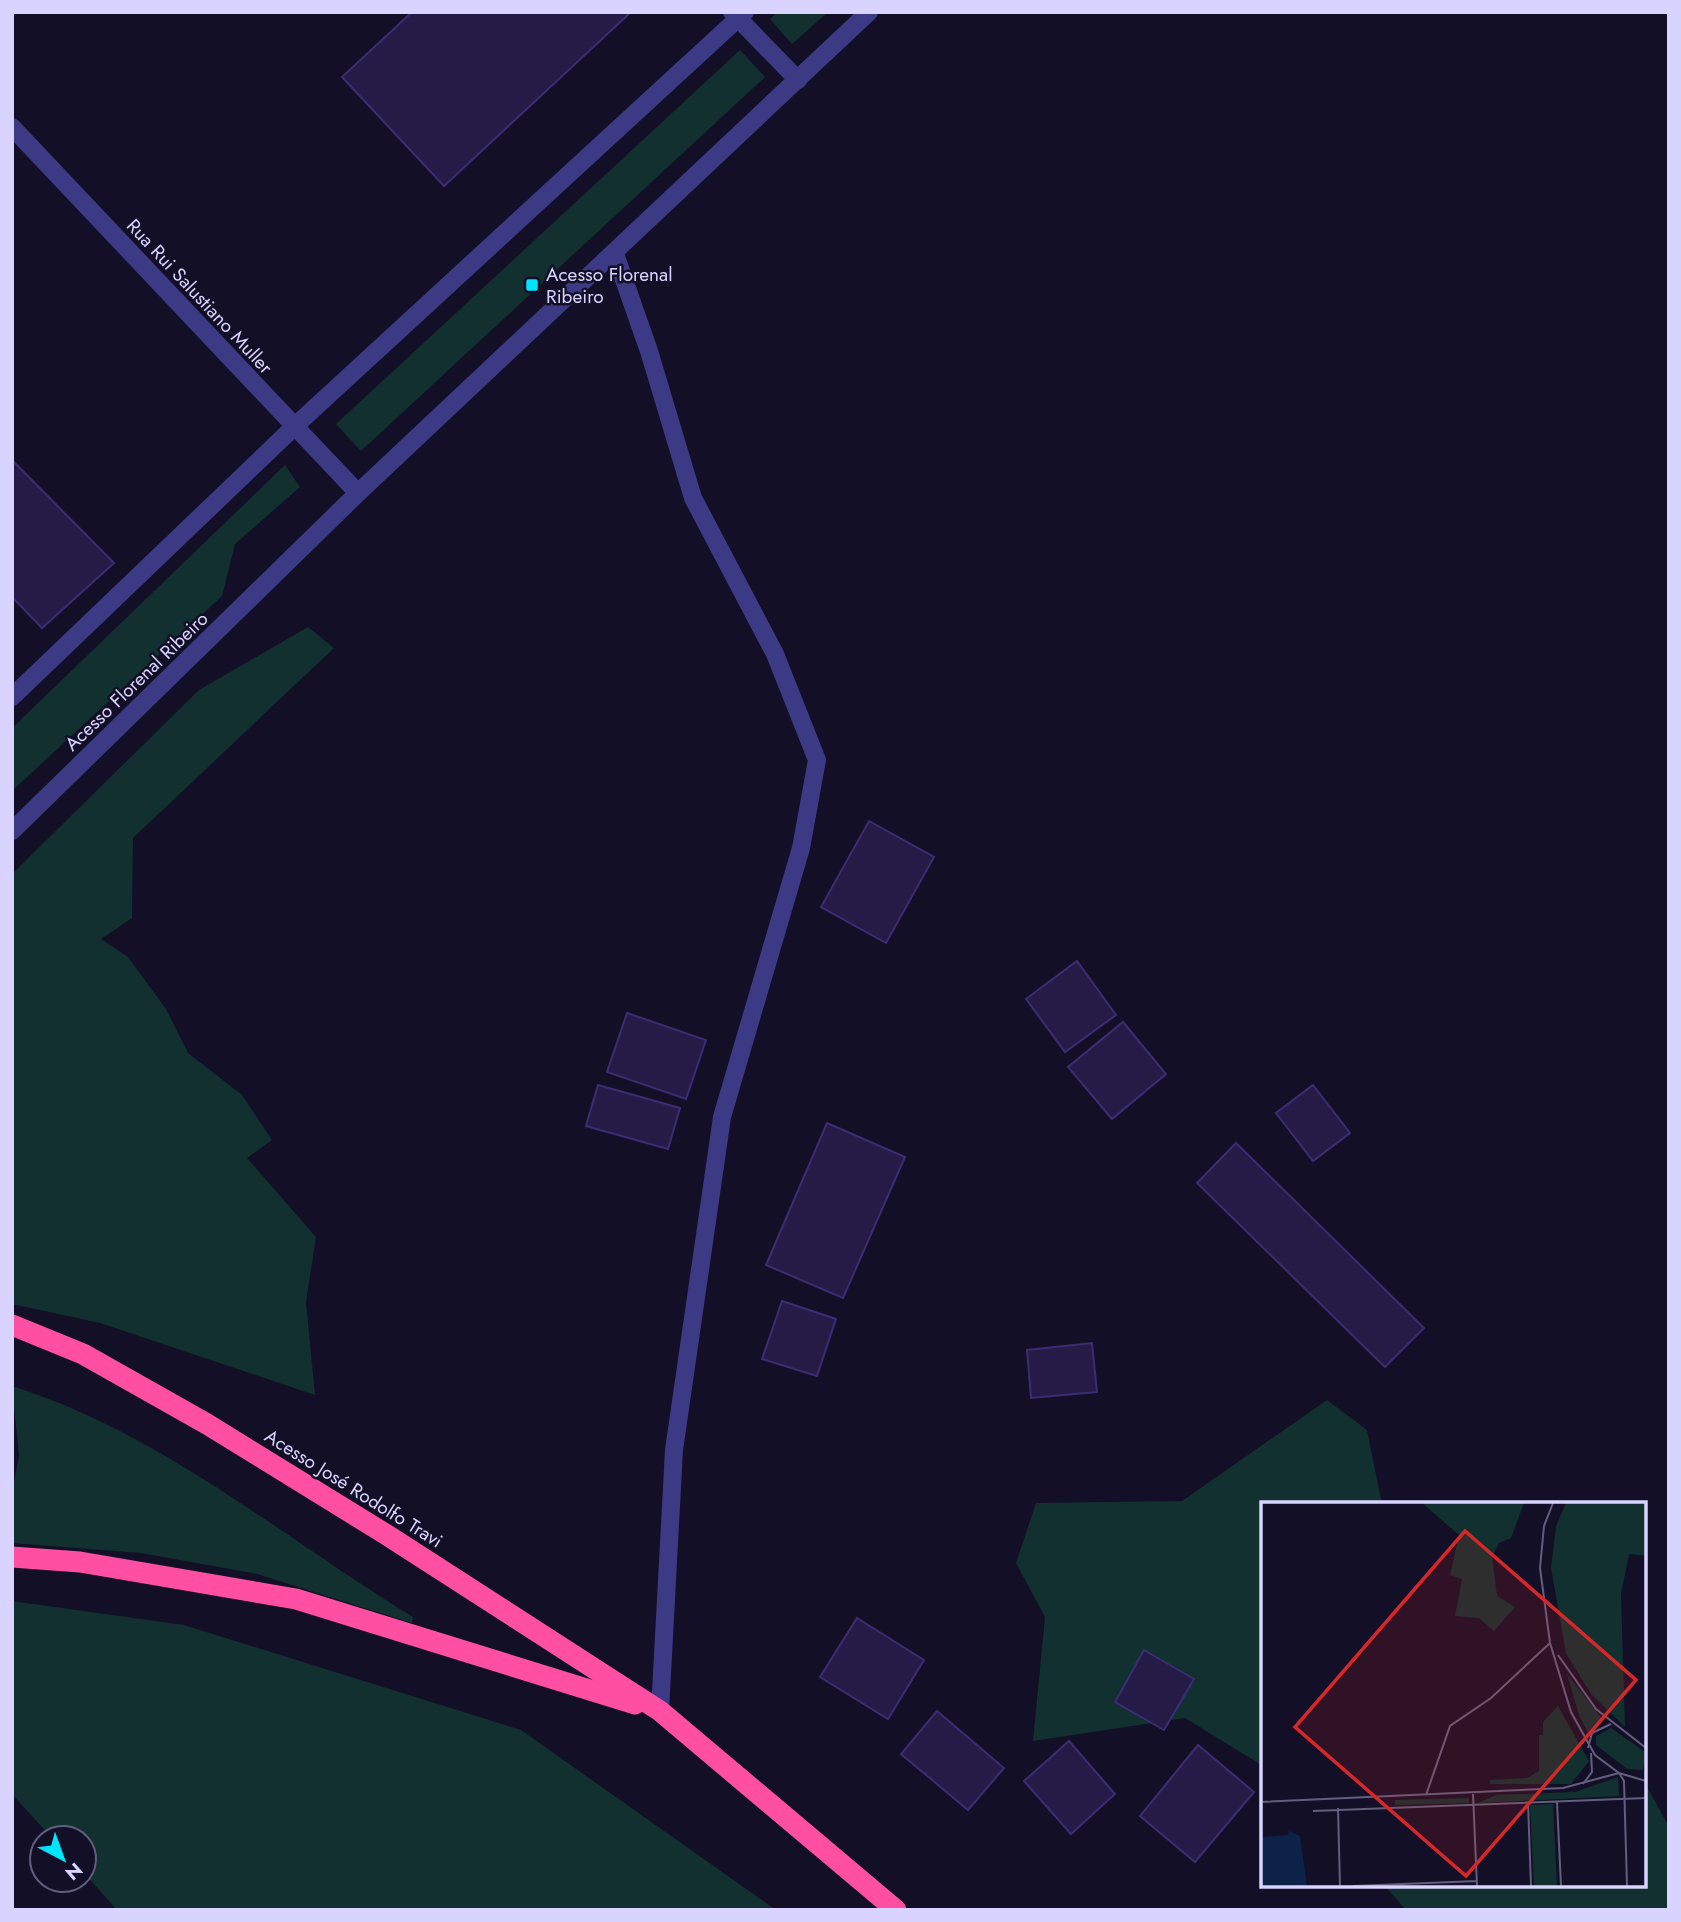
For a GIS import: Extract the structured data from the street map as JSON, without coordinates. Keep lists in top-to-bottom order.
{
  "streets": {
    "highway": ["Acesso José Rodolfo Travi"],
    "street": ["Rua Rui Salustiano Muller", "Acesso Florenal Ribeiro"]
  },
  "crossings": [
    ["Rua Rui Salustiano Muller", "Acesso Florenal Ribeiro"]
  ],
  "places": {
    "transit": ["Acesso Florenal Ribeiro"]
  },
  "north": "bottom right"
}
